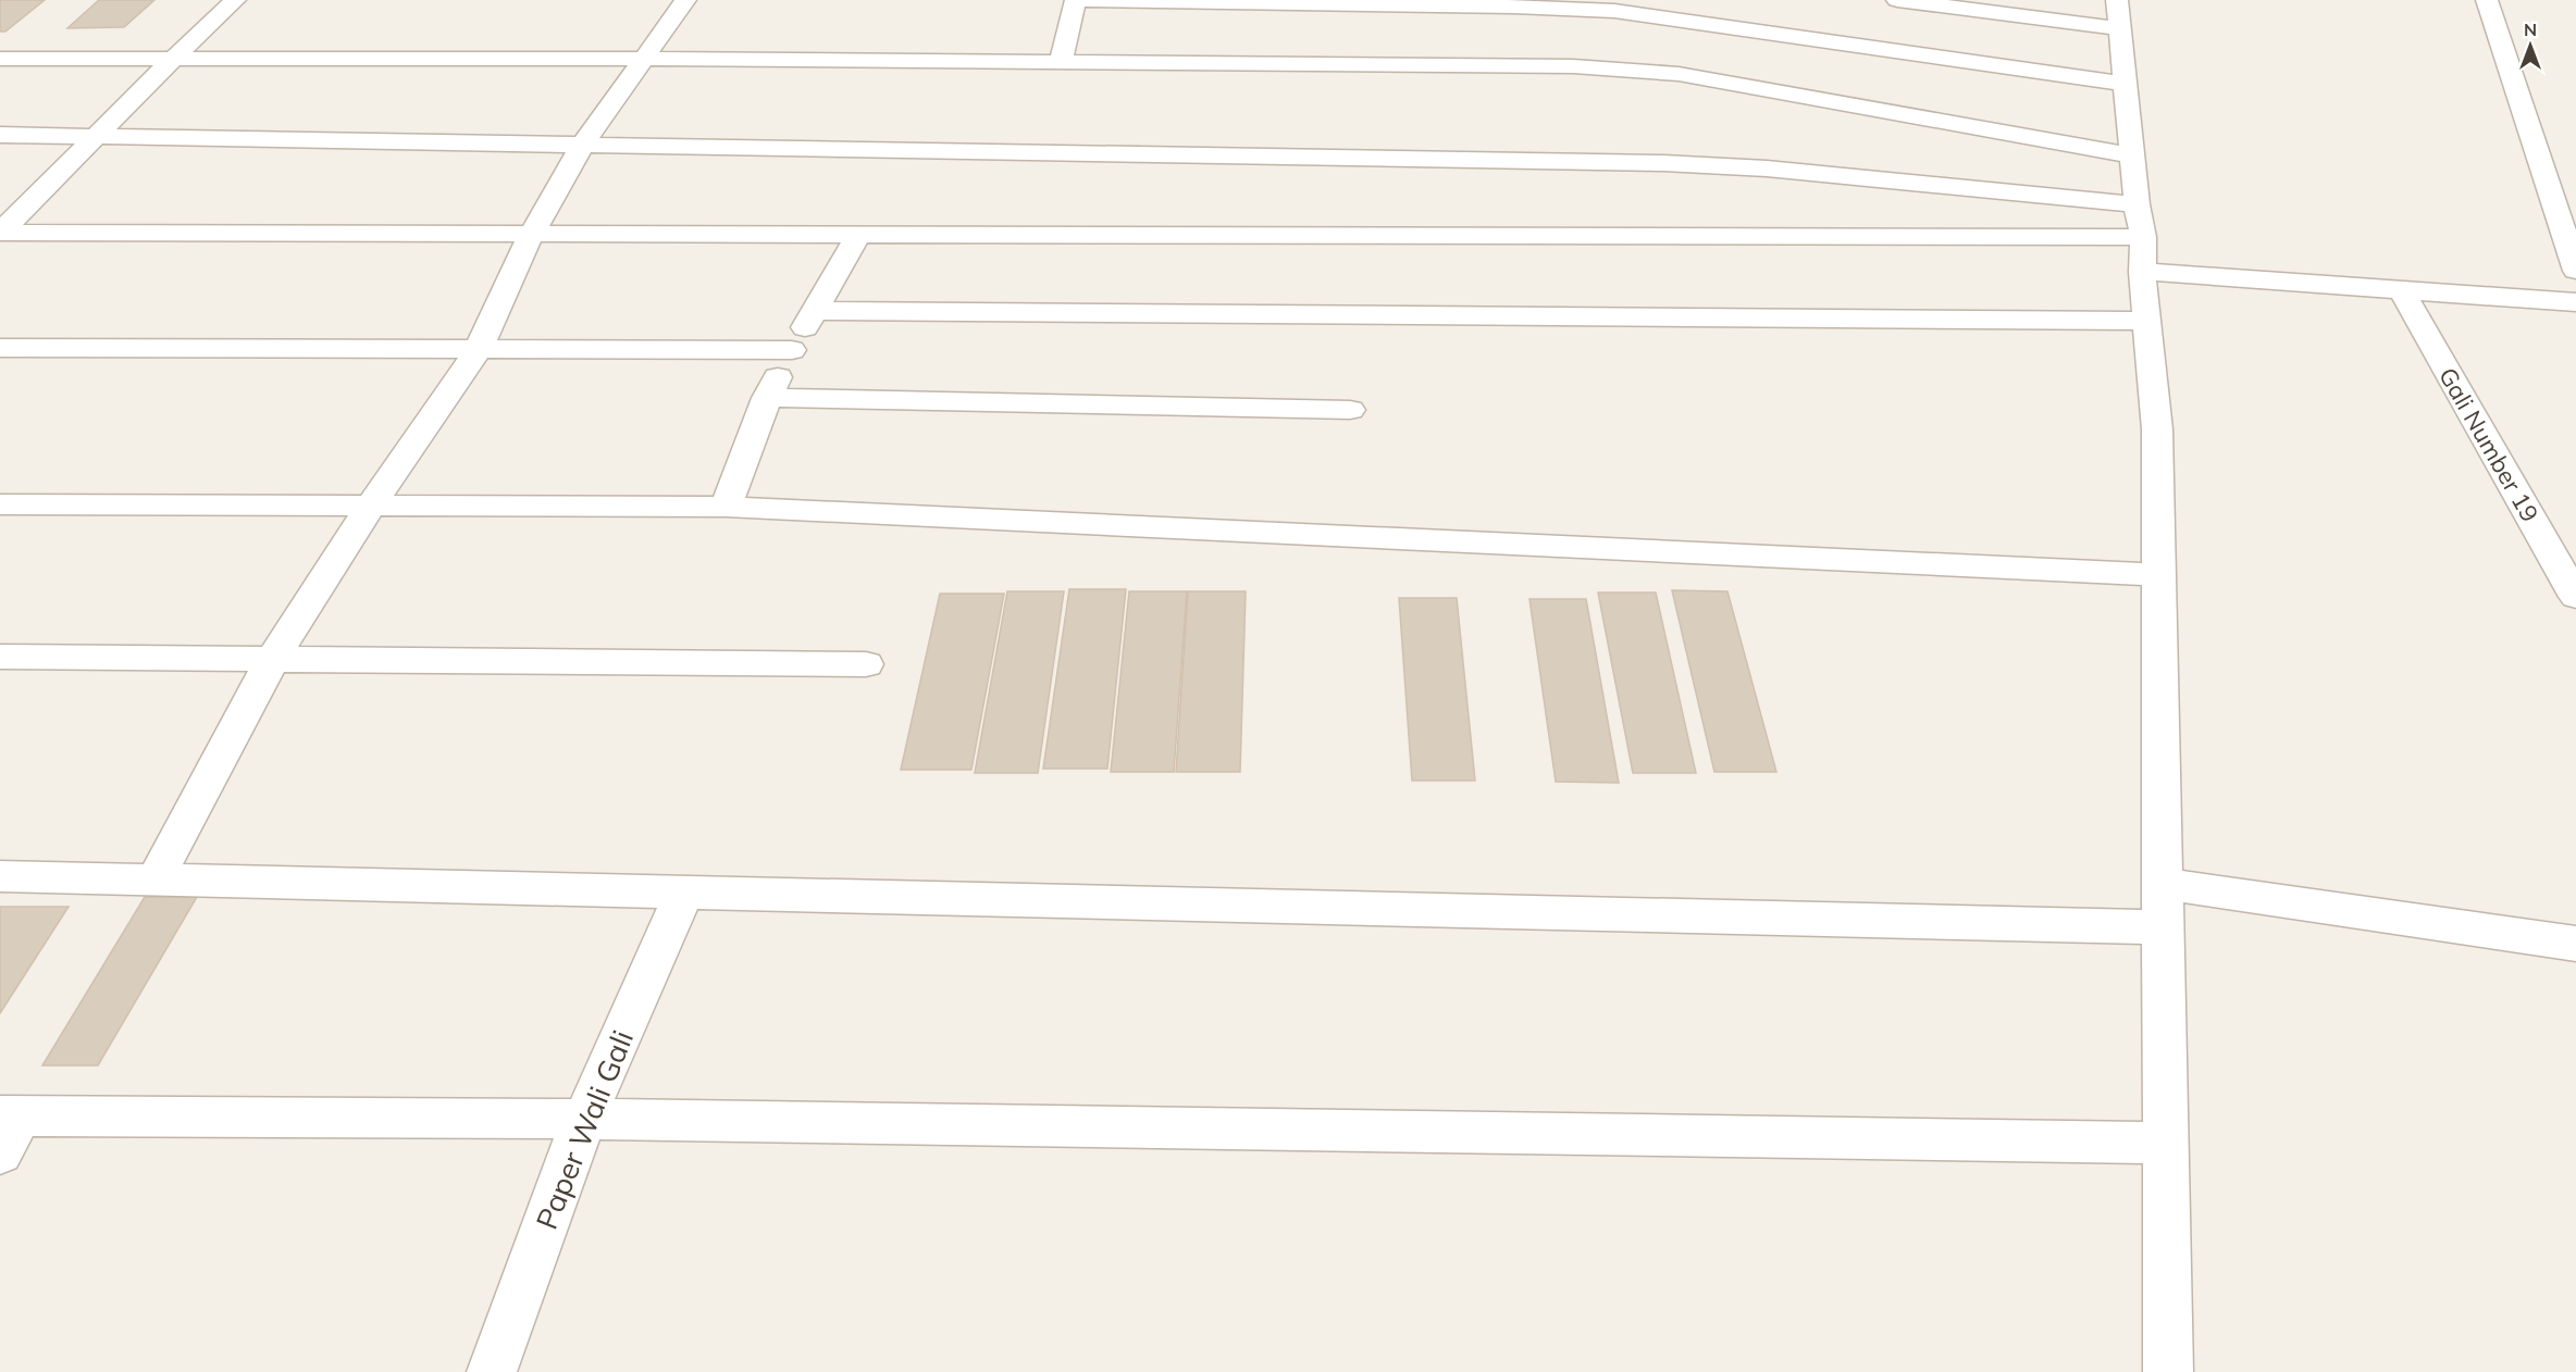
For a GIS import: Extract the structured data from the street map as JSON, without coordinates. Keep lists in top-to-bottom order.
{
  "streets": {
    "street": ["Gali Number 19", "Paper Wali Gali"]
  },
  "north": "top"
}
